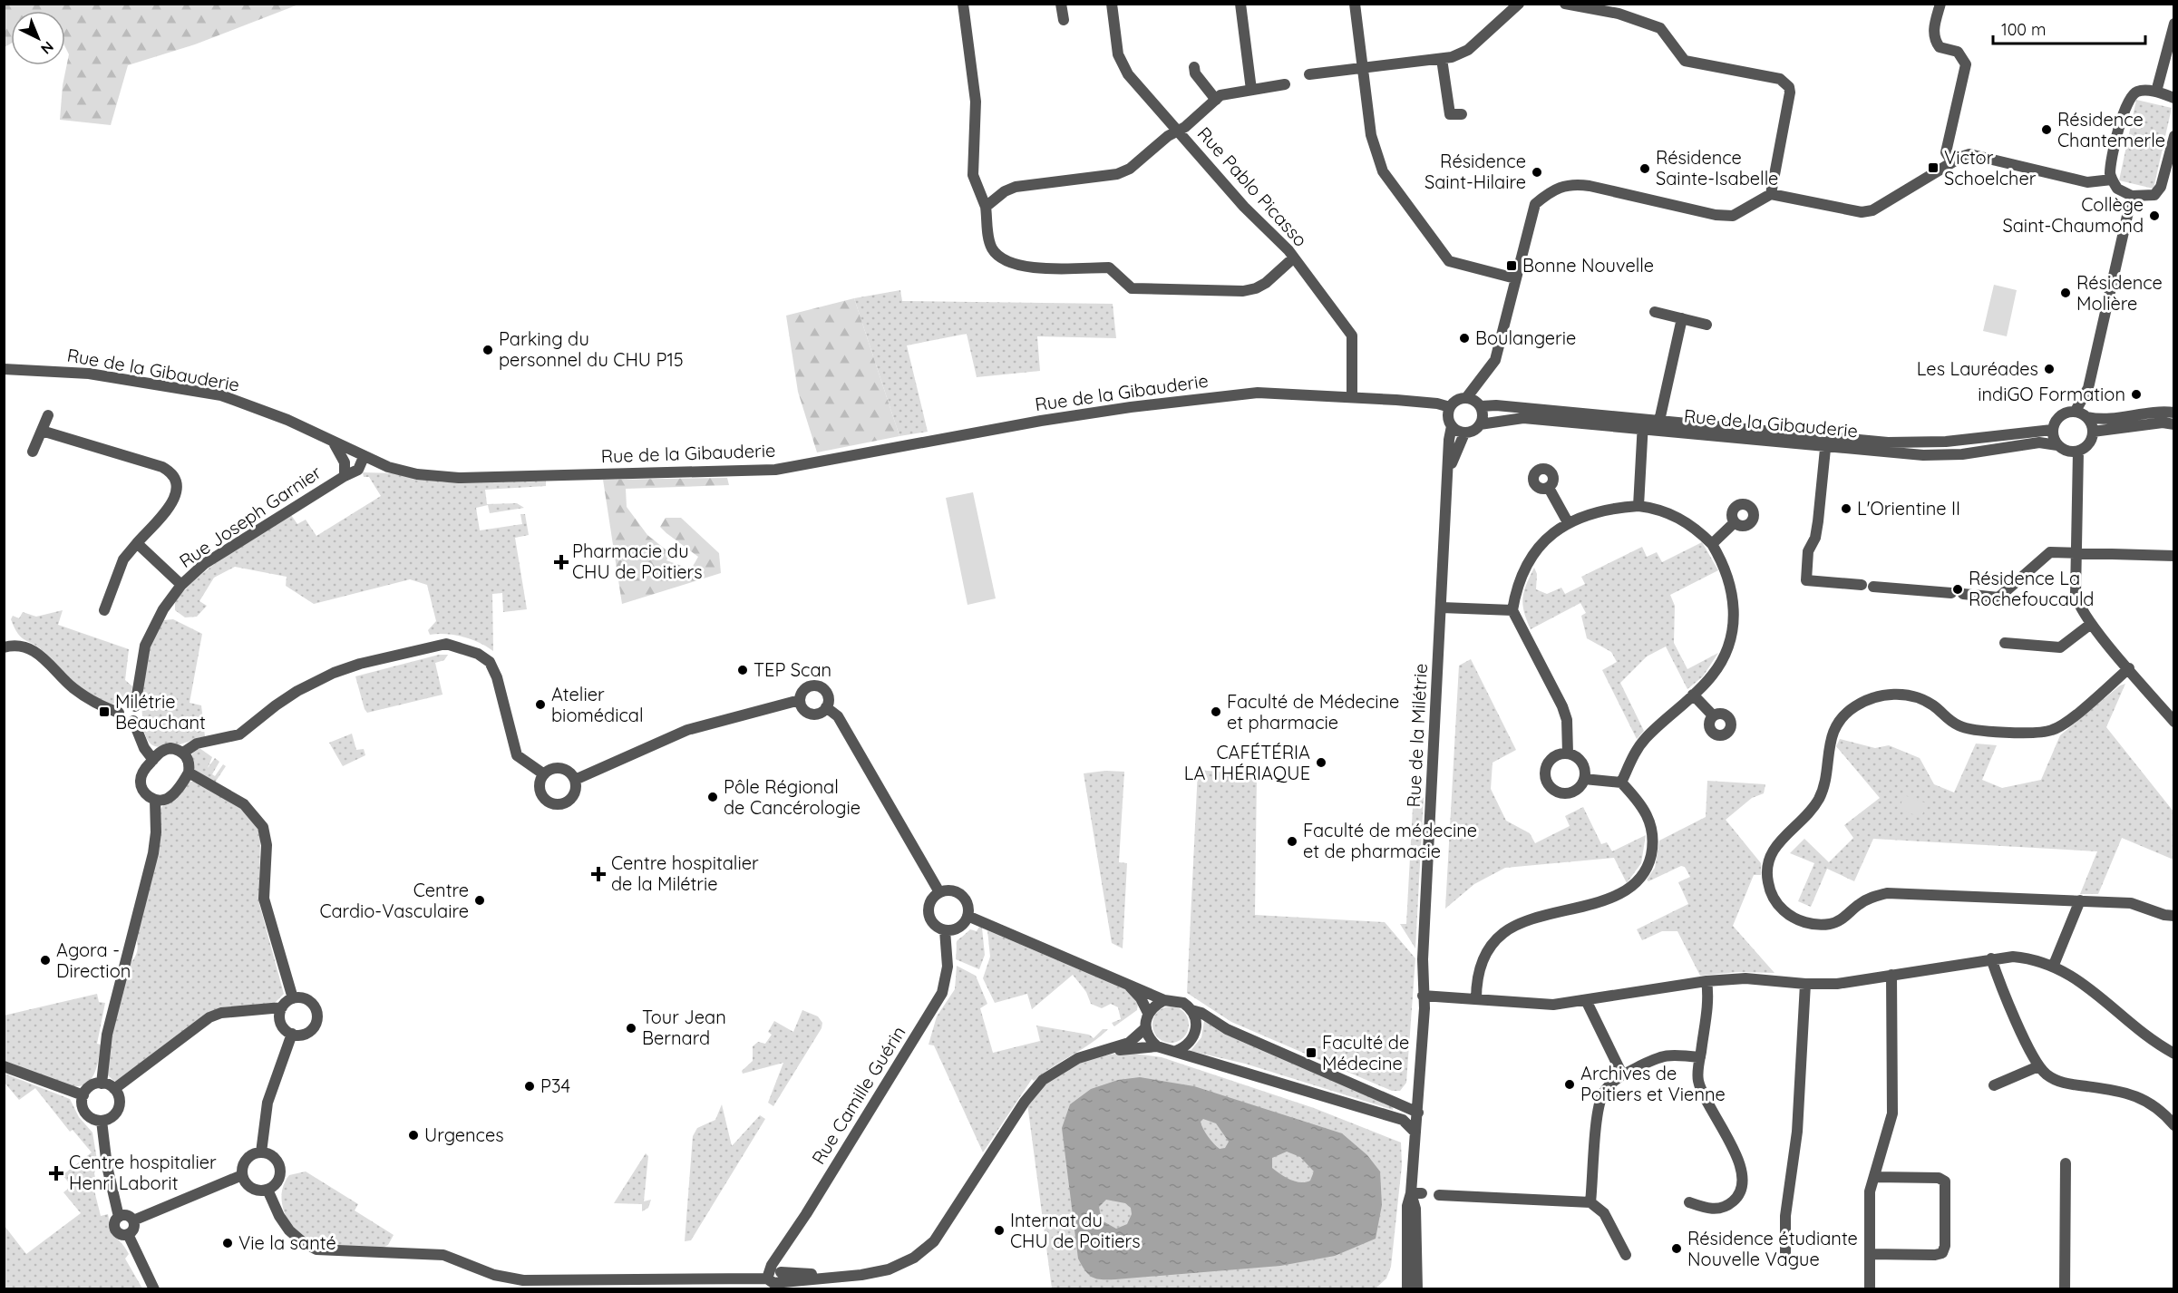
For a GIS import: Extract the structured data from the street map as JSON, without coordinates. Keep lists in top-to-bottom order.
{
  "streets": {
    "street": [
      "Rue Pablo Picasso",
      "Rue de la Gibauderie",
      "Rue Joseph Garnier",
      "Rue de la Milétrie",
      "Rue Camille Guérin"
    ]
  },
  "crossings": [
    ["Rue Pablo Picasso", "Rue de la Gibauderie"],
    ["Rue de la Gibauderie", "Rue Joseph Garnier"],
    ["Rue de la Gibauderie", "Rue de la Milétrie"]
  ],
  "places": {
    "other": [
      "Résidence Chantemerle",
      "Résidence Sainte-Isabelle",
      "Résidence Saint-Hilaire",
      "Collège Saint-Chaumond",
      "Résidence Molière",
      "Boulangerie",
      "Parking du personnel du CHU P15",
      "Les Lauréades",
      "indiGO Formation",
      "L'Orientine II",
      "Résidence La Rochefoucauld",
      "TEP Scan",
      "Atelier biomédical",
      "Faculté de Médecine et pharmacie",
      "CAFÉTÉRIA LA THÉRIAQUE",
      "Pôle Régional de Cancérologie",
      "Faculté de médecine et de pharmacie",
      "Centre Cardio-Vasculaire",
      "Agora - Direction",
      "Tour Jean Bernard",
      "Archives de Poitiers et Vienne",
      "P34",
      "Urgences",
      "Internat du CHU de Poitiers",
      "Vie la santé",
      "Résidence étudiante Nouvelle Vague"
    ],
    "transit": [
      "Victor Schoelcher",
      "Bonne Nouvelle",
      "Milétrie Beauchant",
      "Faculté de Médecine"
    ],
    "health": ["Pharmacie du CHU de Poitiers", "Centre hospitalier de la Milétrie", "Centre hospitalier Henri Laborit"]
  },
  "scale_bar": "100 m",
  "north": "bottom right"
}
